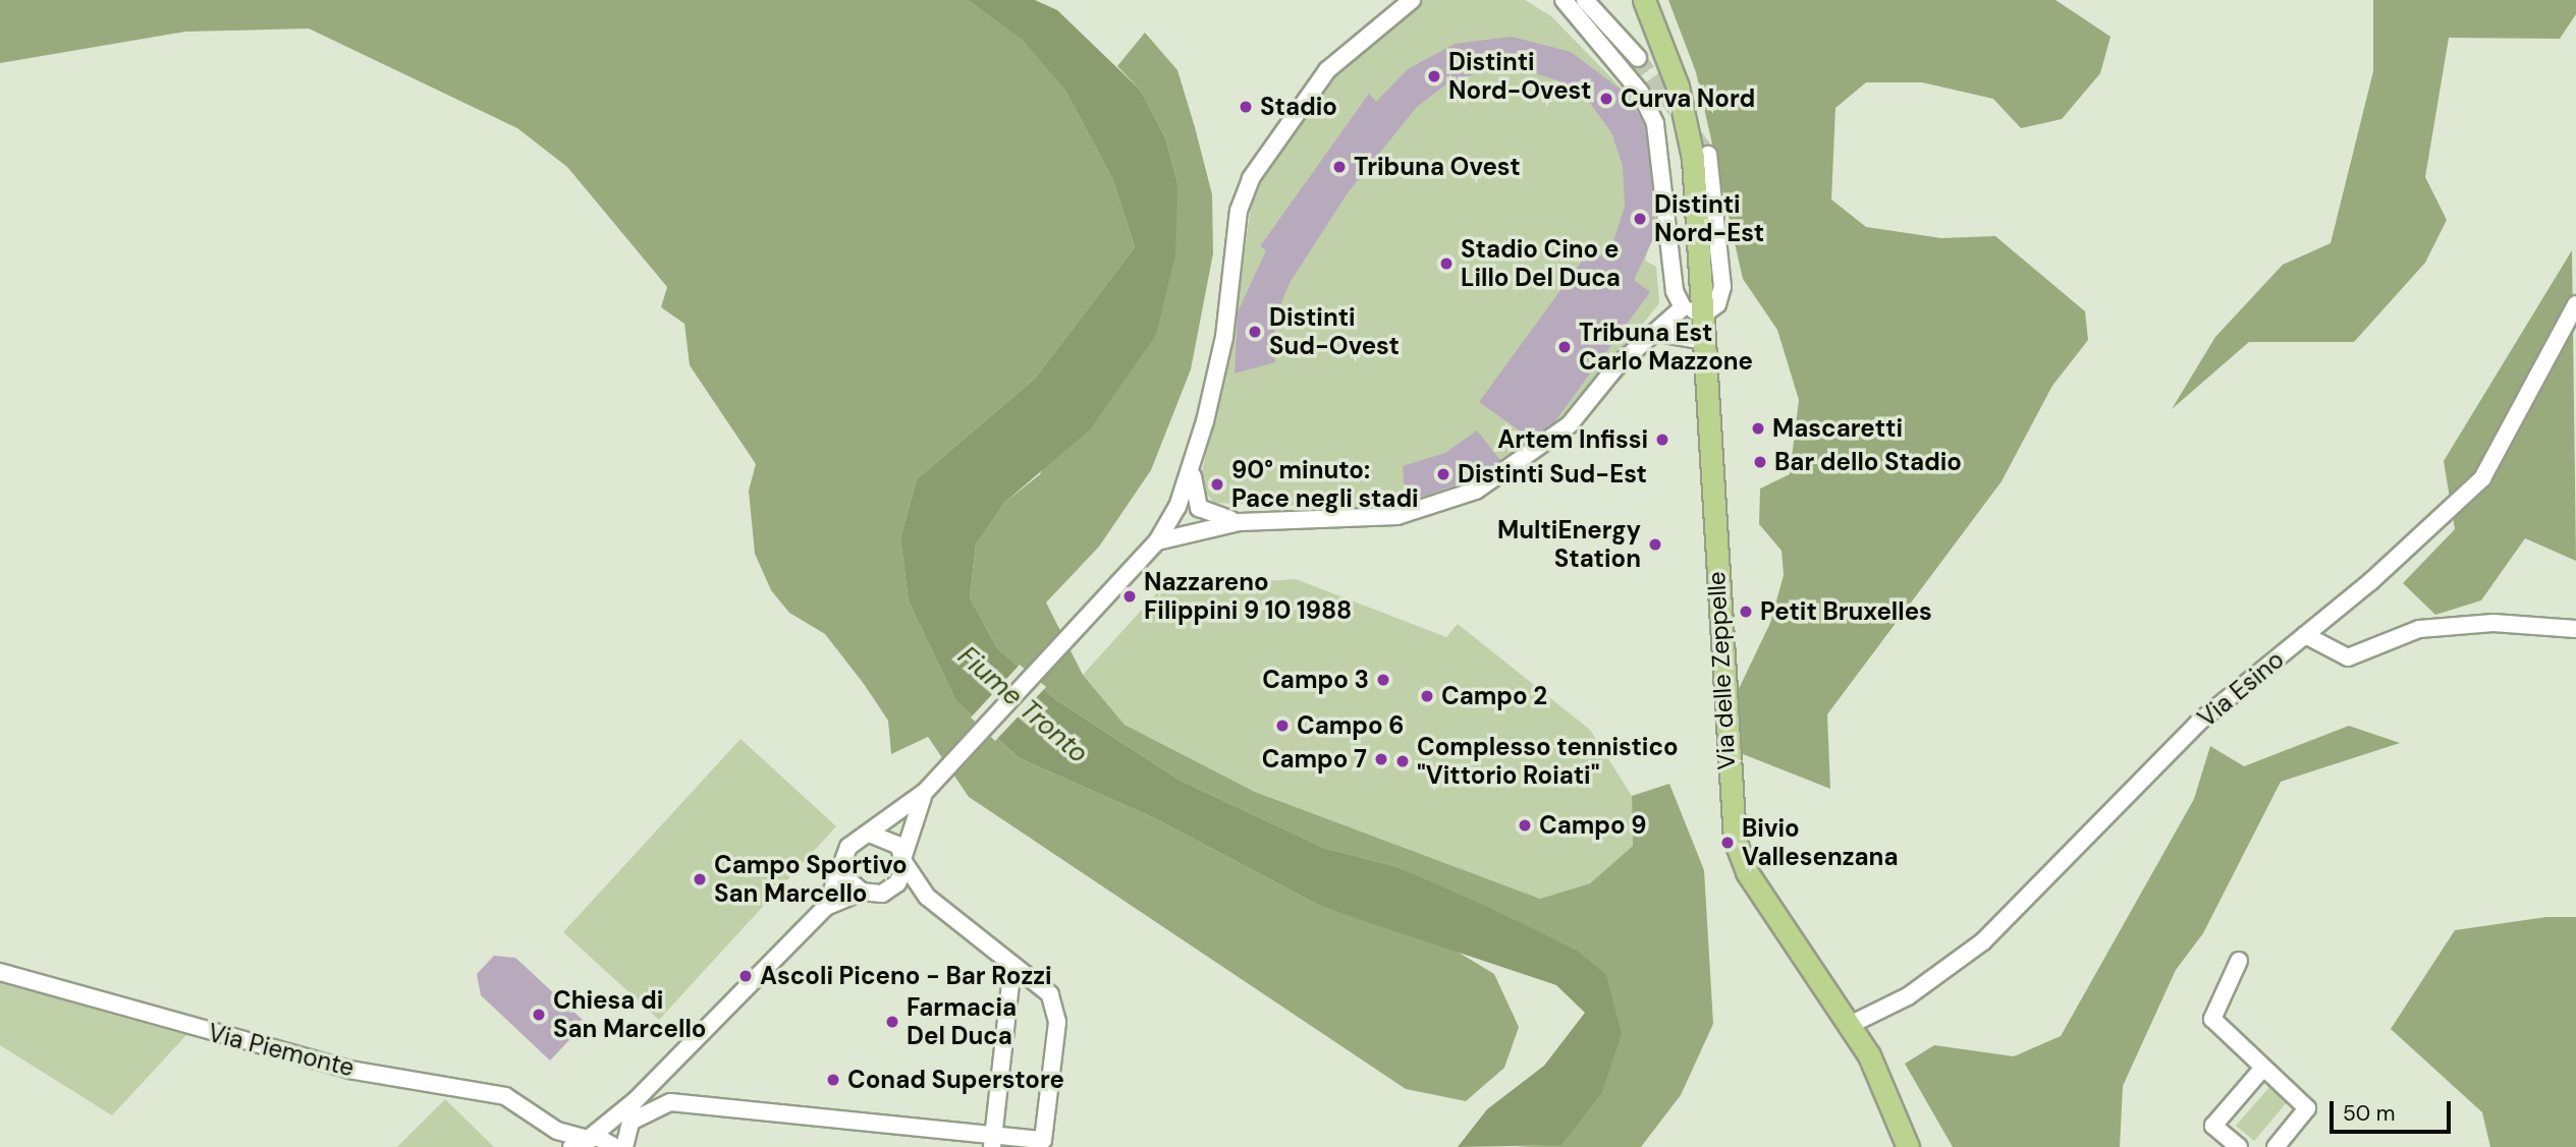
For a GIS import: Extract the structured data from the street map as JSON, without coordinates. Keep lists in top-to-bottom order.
{
  "streets": {
    "main road": ["Via delle Zeppelle"],
    "street": ["Via Esino", "Via Piemonte"]
  },
  "crossings": [
    ["Via delle Zeppelle", "Via Esino"]
  ],
  "water": ["Fiume Tronto"],
  "places": [
    "Distinti Nord-Ovest",
    "Curva Nord",
    "Stadio",
    "Tribuna Ovest",
    "Distinti Nord-Est",
    "Stadio Cino e Lillo Del Duca",
    "Distinti Sud-Ovest",
    "Tribuna Est Carlo Mazzone",
    "Mascaretti",
    "Artem Infissi",
    "Bar dello Stadio",
    "Distinti Sud-Est",
    "90° minuto: Pace negli stadi",
    "MultiEnergy Station",
    "Nazzareno Filippini 9 10 1988",
    "Petit Bruxelles",
    "Campo 3",
    "Campo 2",
    "Campo 6",
    "Campo 7",
    "Complesso tennistico \"Vittorio Roiati\"",
    "Campo 9",
    "Bivio Vallesenzana",
    "Campo Sportivo San Marcello",
    "Ascoli Piceno - Bar Rozzi",
    "Chiesa di San Marcello",
    "Farmacia Del Duca",
    "Conad Superstore"
  ],
  "scale_bar": "50 m"
}
